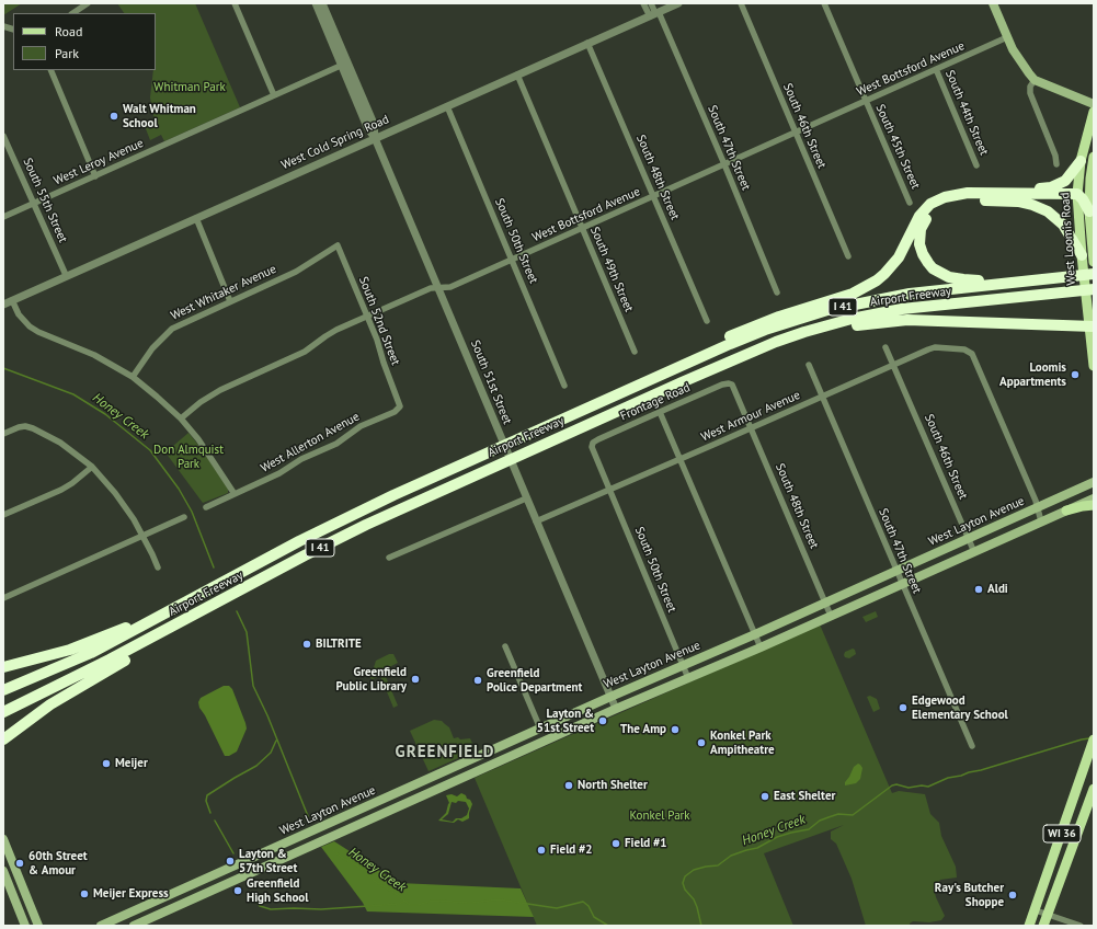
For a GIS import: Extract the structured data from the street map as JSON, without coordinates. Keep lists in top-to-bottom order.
{
  "streets": {
    "highway": ["Airport Freeway", "I 41"],
    "main road": ["West Loomis Road", "West Layton Avenue", "WI 36"],
    "street": [
      "West Bottsford Avenue",
      "South 44th Street",
      "South 46th Street",
      "West Cold Spring Road",
      "South 45th Street",
      "South 47th Street",
      "West Leroy Avenue",
      "South 48th Street",
      "South 55th Street",
      "South 50th Street",
      "South 49th Street",
      "West Whitaker Avenue",
      "South 52nd Street",
      "South 51st Street",
      "Frontage Road",
      "West Armour Avenue",
      "West Allerton Avenue"
    ]
  },
  "crossings": [
    ["West Bottsford Avenue", "South 44th Street"],
    ["West Bottsford Avenue", "South 46th Street"],
    ["West Bottsford Avenue", "South 45th Street"],
    ["West Bottsford Avenue", "South 47th Street"],
    ["West Bottsford Avenue", "South 48th Street"],
    ["West Bottsford Avenue", "South 50th Street"],
    ["West Bottsford Avenue", "South 49th Street"],
    ["West Bottsford Avenue", "South 52nd Street"],
    ["West Bottsford Avenue", "South 51st Street"],
    ["South 46th Street", "West Armour Avenue"],
    ["South 46th Street", "West Layton Avenue"],
    ["West Cold Spring Road", "South 47th Street"],
    ["West Cold Spring Road", "South 48th Street"],
    ["West Cold Spring Road", "South 55th Street"],
    ["West Cold Spring Road", "South 50th Street"],
    ["West Cold Spring Road", "South 49th Street"],
    ["West Cold Spring Road", "South 51st Street"],
    ["South 47th Street", "West Armour Avenue"],
    ["South 47th Street", "West Layton Avenue"],
    ["West Leroy Avenue", "South 55th Street"],
    ["West Leroy Avenue", "South 51st Street"],
    ["South 48th Street", "Frontage Road"],
    ["South 48th Street", "West Armour Avenue"],
    ["South 48th Street", "West Layton Avenue"],
    ["South 50th Street", "Frontage Road"],
    ["South 50th Street", "West Armour Avenue"],
    ["South 50th Street", "West Layton Avenue"],
    ["West Whitaker Avenue", "South 52nd Street"],
    ["South 52nd Street", "West Allerton Avenue"],
    ["South 51st Street", "West Armour Avenue"],
    ["South 51st Street", "West Layton Avenue"],
    ["West Armour Avenue", "West Layton Avenue"]
  ],
  "districts": ["GREENFIELD"],
  "water": ["Honey Creek"],
  "parks": ["Whitman Park", "Don Almquist Park", "Konkel Park"],
  "places": [
    "Walt Whitman School",
    "Loomis Appartments",
    "Aldi",
    "BILTRITE",
    "Greenfield Public Library",
    "Greenfield Police Department",
    "Edgewood Elementary School",
    "Layton & 51st Street",
    "The Amp",
    "Konkel Park Ampitheatre",
    "Meijer",
    "North Shelter",
    "East Shelter",
    "Field #1",
    "Field #2",
    "Layton & 57th Street",
    "60th Street & Amour",
    "Greenfield High School",
    "Meijer Express",
    "Ray's Butcher Shoppe"
  ],
  "legend": ["Road", "Park"]
}
